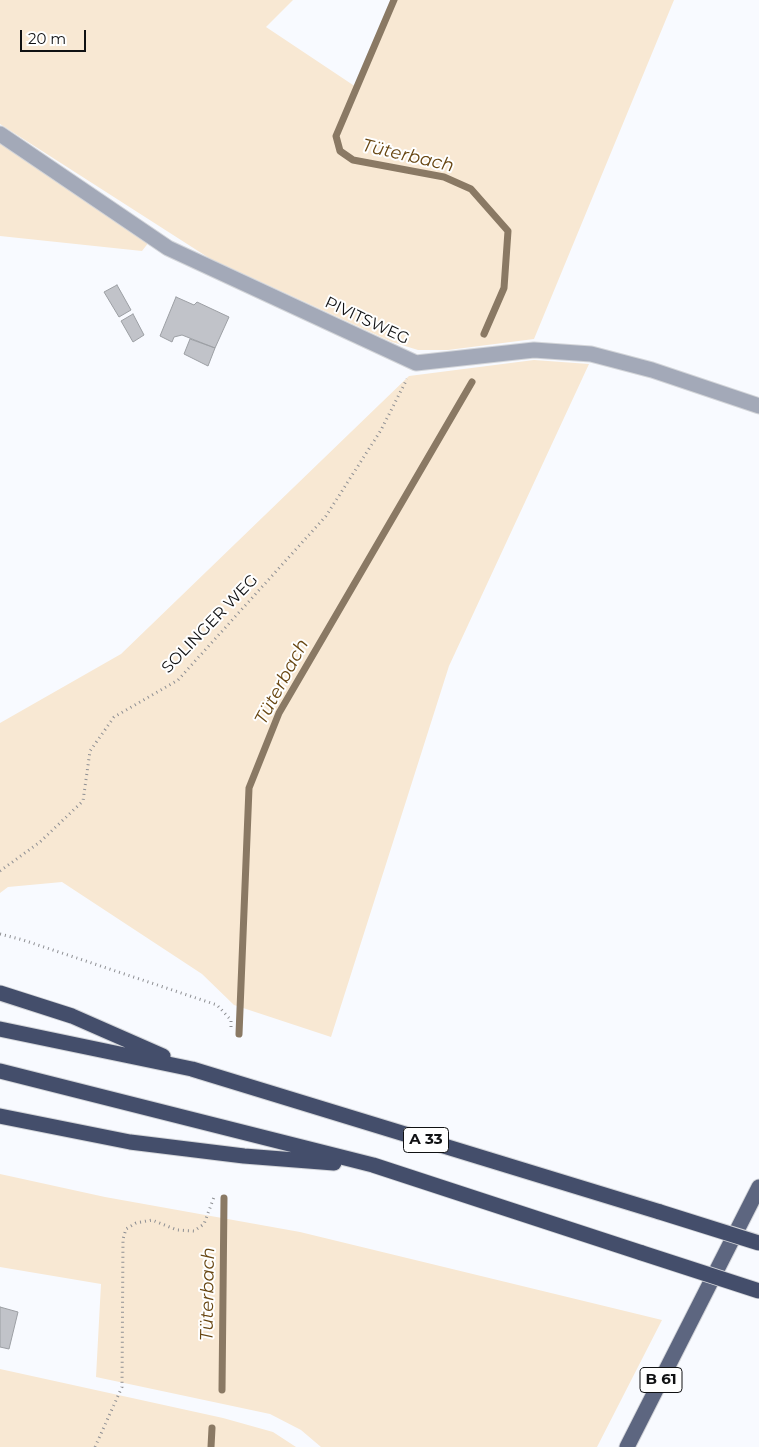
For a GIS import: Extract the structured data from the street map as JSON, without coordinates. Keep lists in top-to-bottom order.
{
  "streets": {
    "highway": ["A 33"],
    "main road": ["B 61"],
    "street": ["PIVITSWEG"],
    "path": ["SOLINGER WEG"]
  },
  "crossings": [
    ["PIVITSWEG", "SOLINGER WEG"]
  ],
  "water": ["Tüterbach"],
  "scale_bar": "20 m"
}
